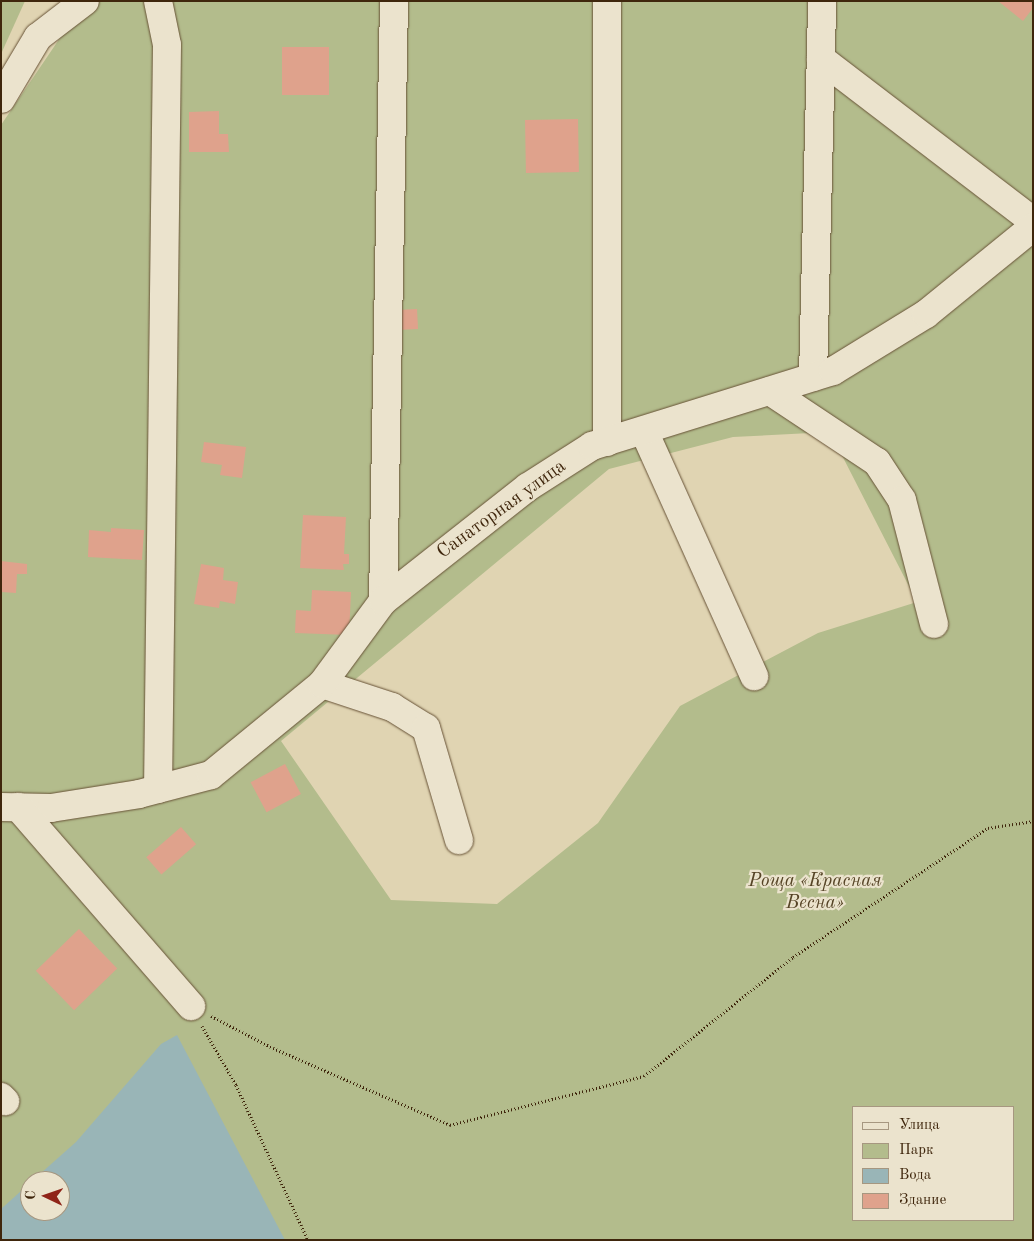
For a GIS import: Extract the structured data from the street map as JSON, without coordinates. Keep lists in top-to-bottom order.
{
  "streets": {
    "street": ["Санаторная улица"]
  },
  "parks": ["Роща «Красная Весна»"],
  "legend": [
    "Улица",
    "Парк",
    "Вода",
    "Здание"
  ],
  "north": "left"
}
